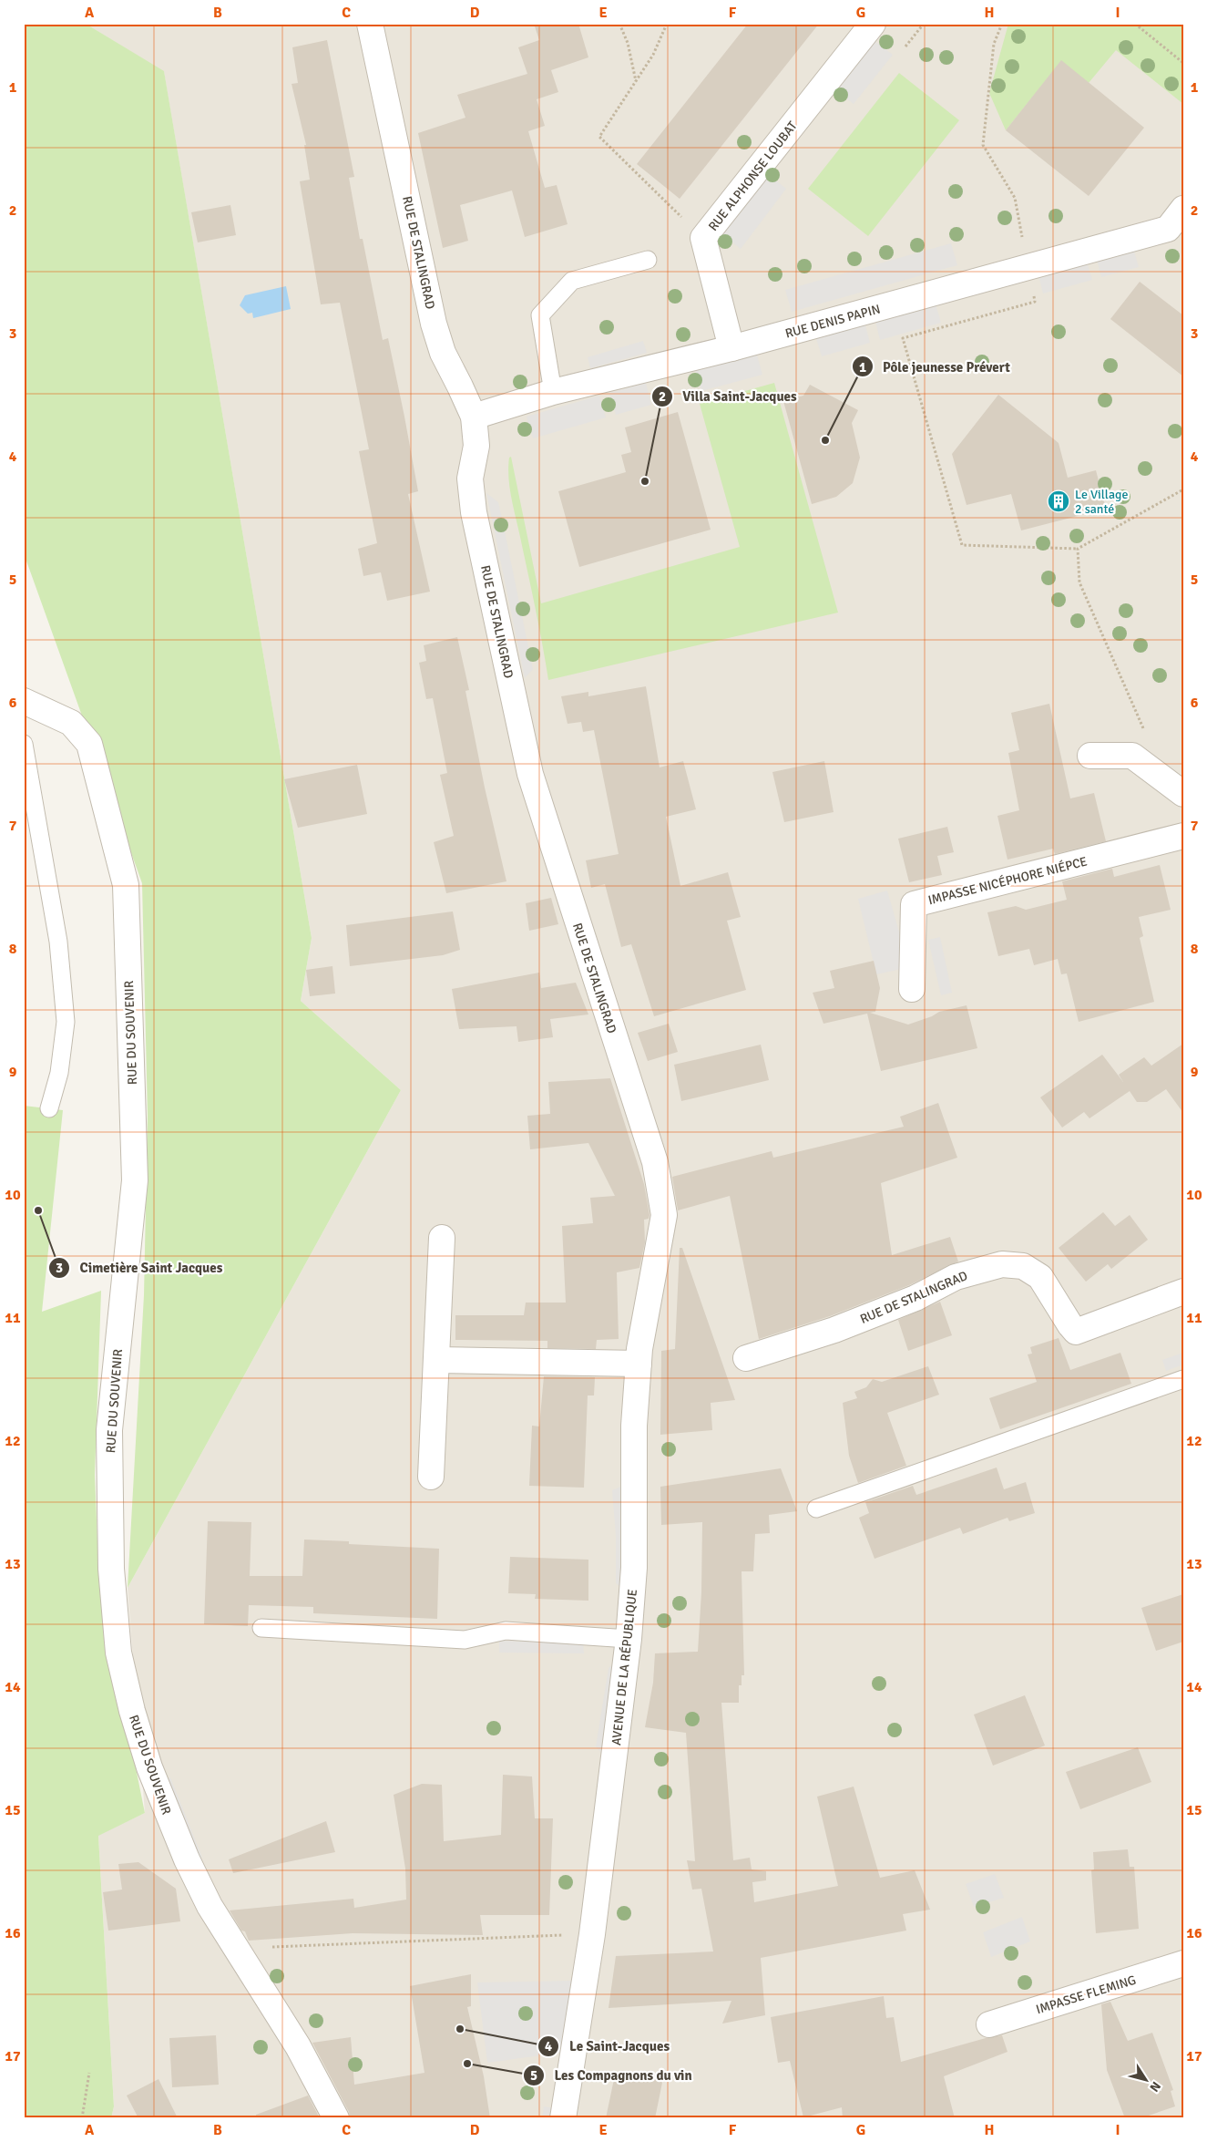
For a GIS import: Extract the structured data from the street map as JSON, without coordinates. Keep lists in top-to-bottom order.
{
  "streets": {
    "street": [
      "RUE ALPHONSE LOUBAT",
      "RUE DE STALINGRAD",
      "RUE DENIS PAPIN",
      "IMPASSE NICÉPHORE NIÉPCE",
      "RUE DU SOUVENIR",
      "AVENUE DE LA RÉPUBLIQUE",
      "IMPASSE FLEMING"
    ]
  },
  "crossings": [
    ["RUE ALPHONSE LOUBAT", "RUE DENIS PAPIN"],
    ["RUE DE STALINGRAD", "RUE DENIS PAPIN"],
    ["RUE DE STALINGRAD", "AVENUE DE LA RÉPUBLIQUE"]
  ],
  "places": {
    "other": [
      "Pôle jeunesse Prévert",
      "Villa Saint-Jacques",
      "Cimetière Saint Jacques",
      "Le Saint-Jacques",
      "Les Compagnons du vin"
    ],
    "building": ["Le Village 2 santé"]
  },
  "north": "bottom right",
  "grid": {
    "columns": [
      "A",
      "B",
      "C",
      "D",
      "E",
      "F",
      "G",
      "H",
      "I"
    ],
    "rows": [
      "1",
      "2",
      "3",
      "4",
      "5",
      "6",
      "7",
      "8",
      "9",
      "10",
      "11",
      "12",
      "13",
      "14",
      "15",
      "16",
      "17"
    ]
  }
}
